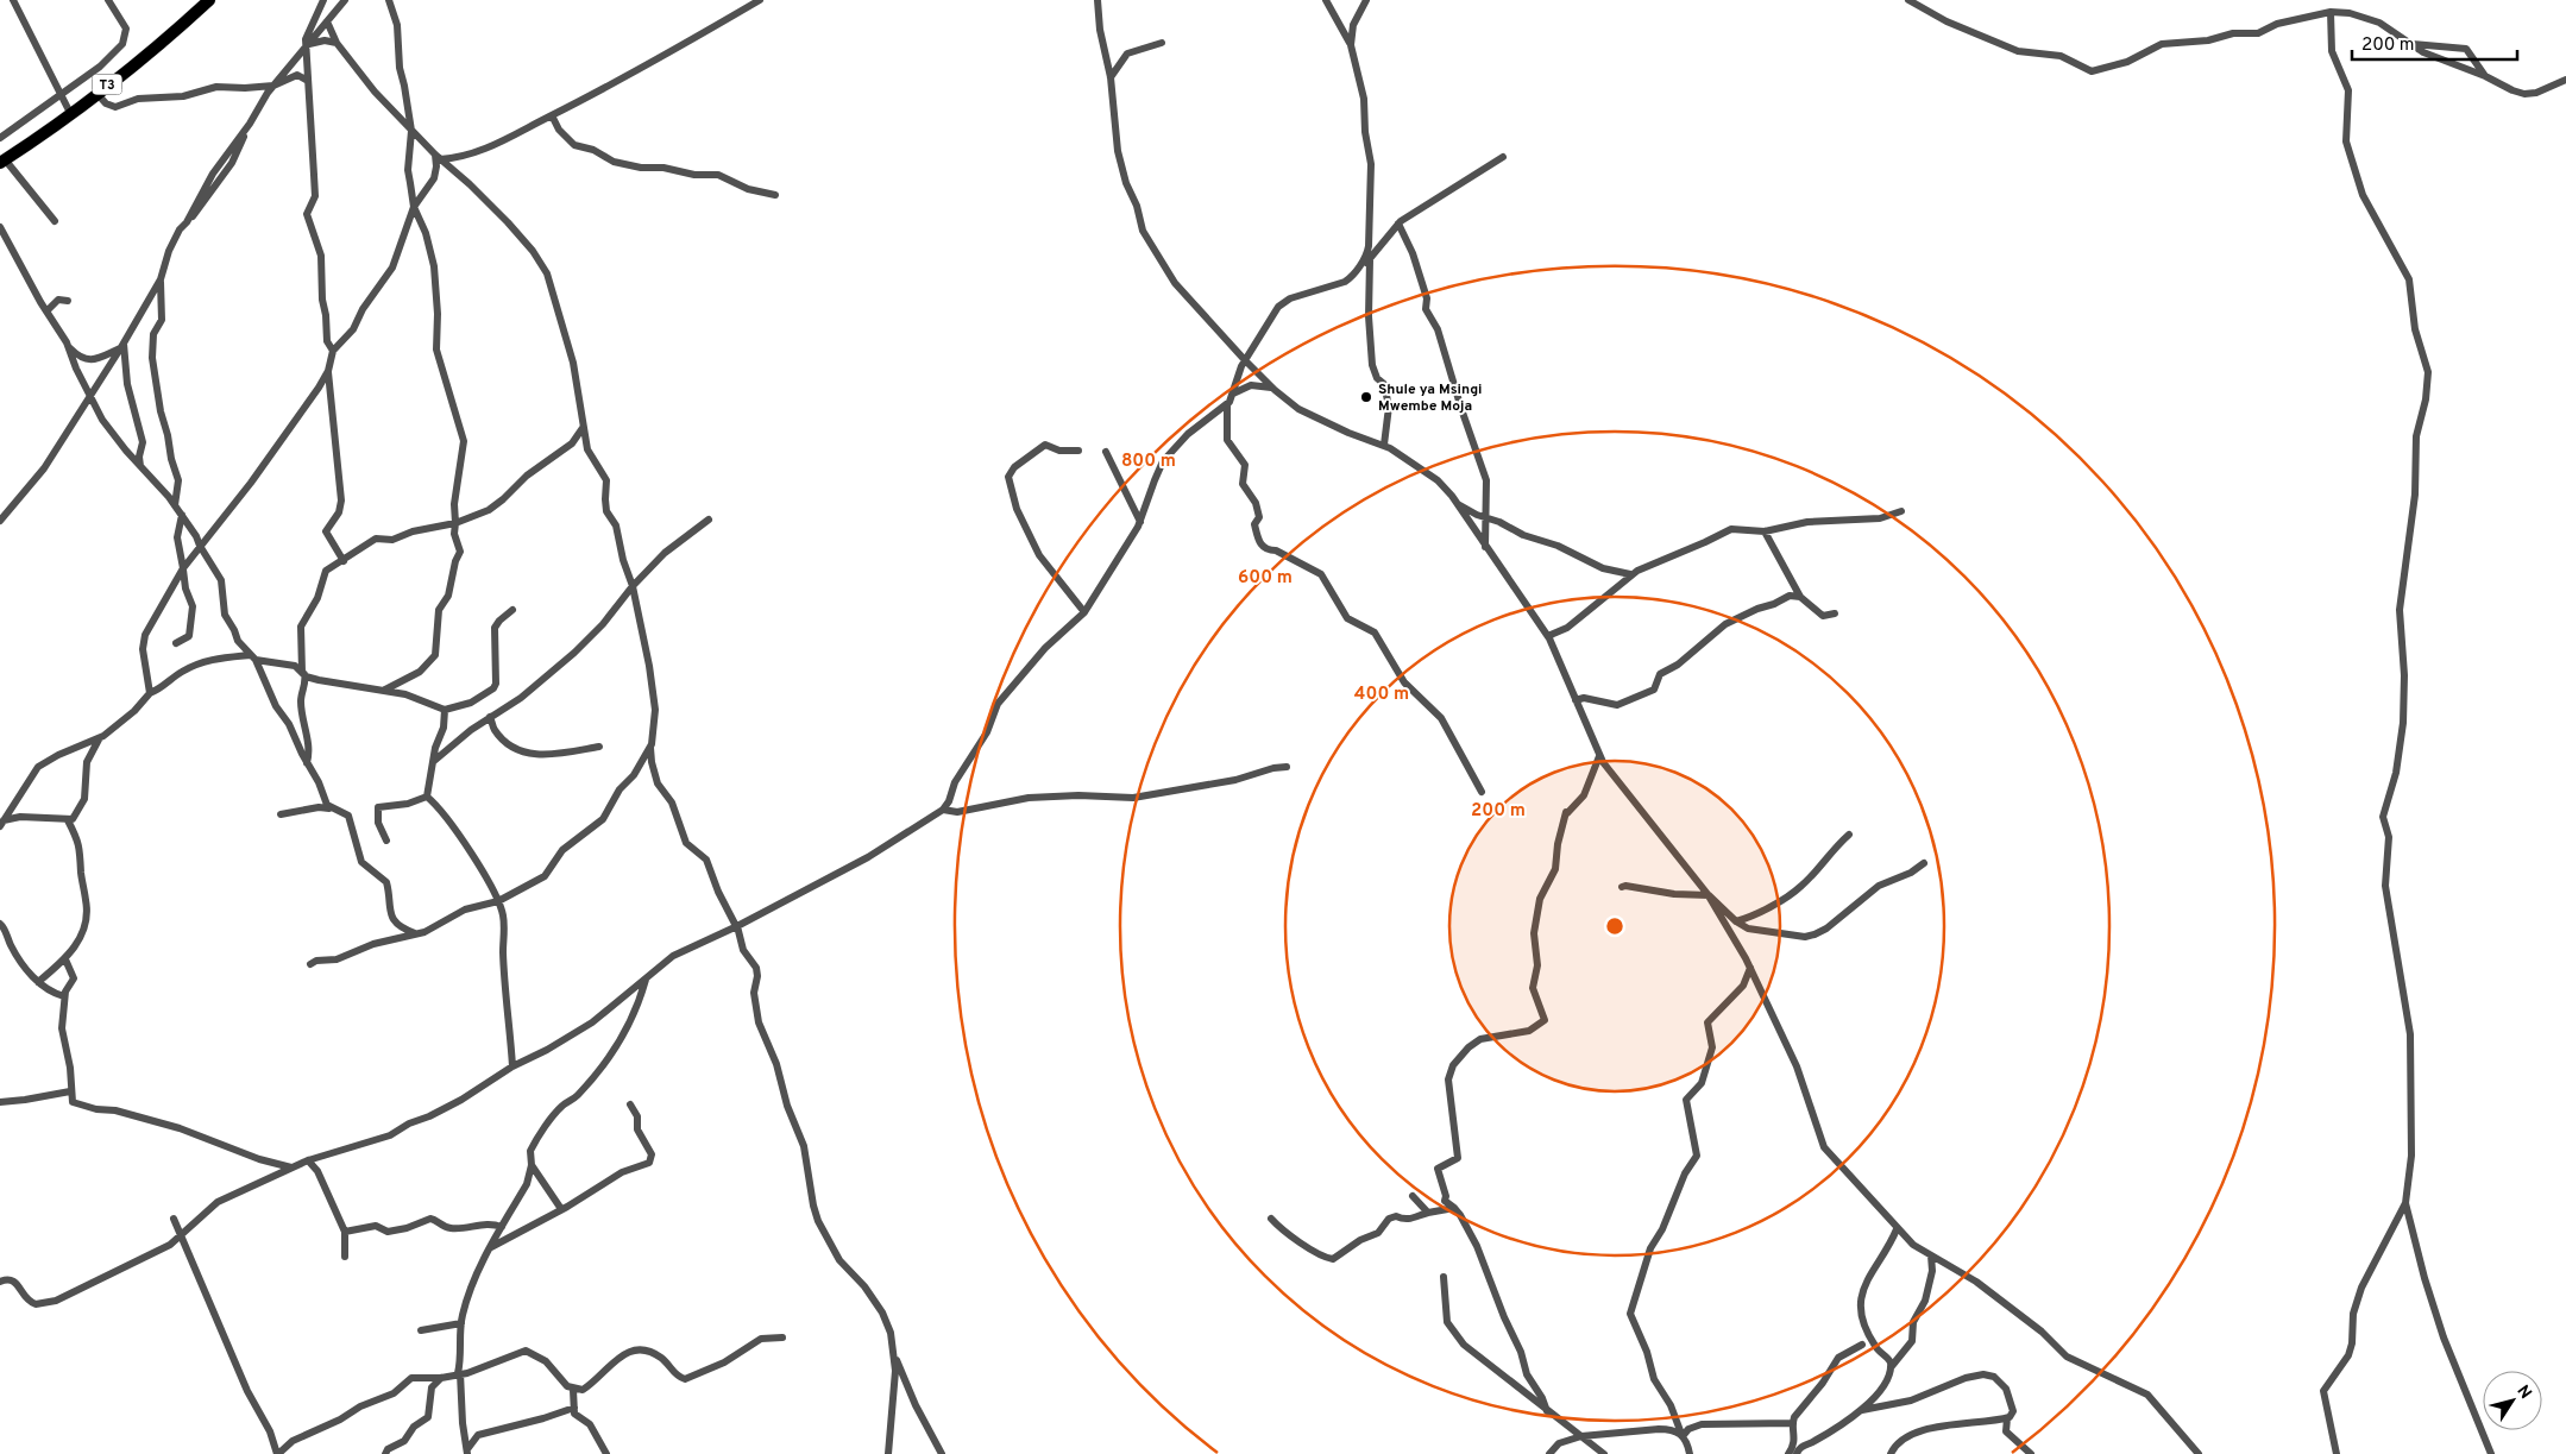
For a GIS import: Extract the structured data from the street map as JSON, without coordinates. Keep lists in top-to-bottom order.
{
  "streets": {
    "highway": ["T3"]
  },
  "places": ["Shule ya Msingi Mwembe Moja"],
  "scale_bar": "200 m",
  "north": "top right",
  "rings": [
    "800 m",
    "600 m",
    "400 m",
    "200 m"
  ]
}
